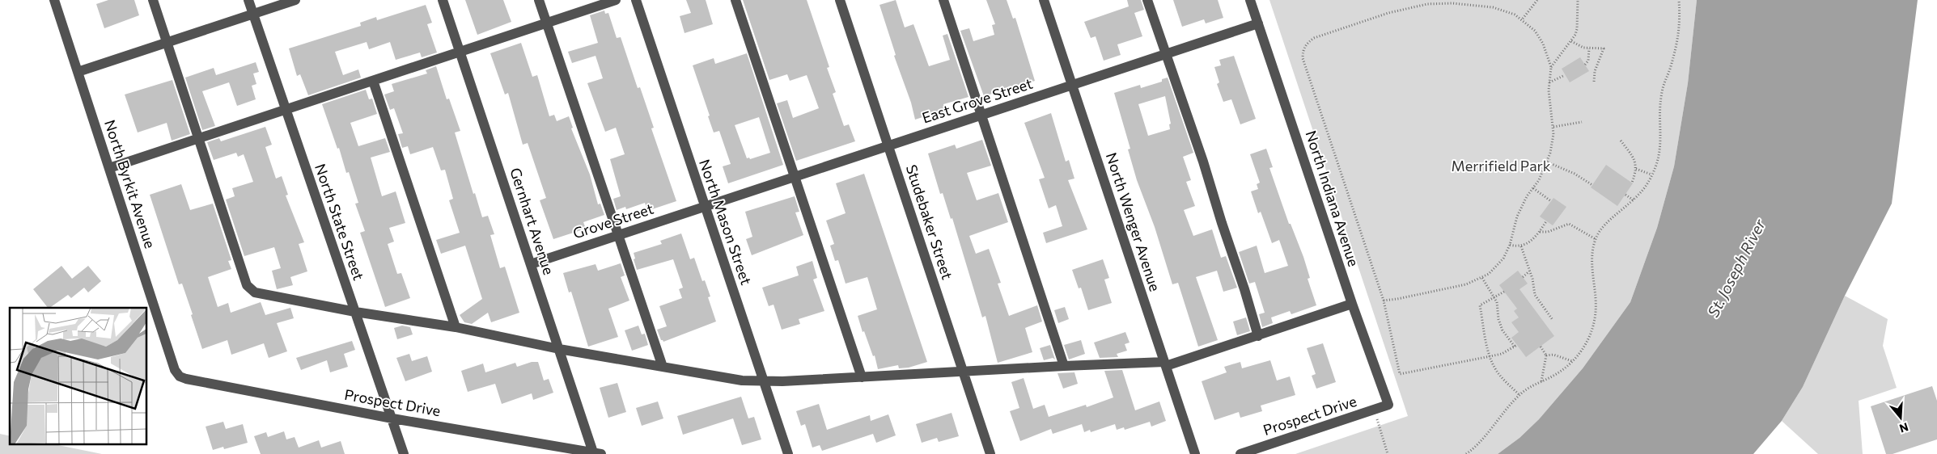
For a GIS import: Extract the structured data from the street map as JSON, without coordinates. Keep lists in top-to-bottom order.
{
  "streets": {
    "street": [
      "East Grove Street",
      "North Byrkit Avenue",
      "North Indiana Avenue",
      "Gernhart Avenue",
      "Grove Street",
      "North State Street",
      "North Mason Street",
      "Studebaker Street",
      "North Wenger Avenue",
      "Prospect Drive"
    ]
  },
  "crossings": [
    ["East Grove Street", "North Indiana Avenue"],
    ["East Grove Street", "Grove Street"],
    ["East Grove Street", "North Mason Street"],
    ["East Grove Street", "Studebaker Street"],
    ["East Grove Street", "North Wenger Avenue"],
    ["North Byrkit Avenue", "Prospect Drive"],
    ["North Indiana Avenue", "Prospect Drive"],
    ["Gernhart Avenue", "Grove Street"],
    ["Gernhart Avenue", "Prospect Drive"],
    ["Grove Street", "North Mason Street"],
    ["North State Street", "Prospect Drive"]
  ],
  "water": ["St. Joseph River"],
  "parks": ["Merrifield Park"],
  "north": "bottom"
}
